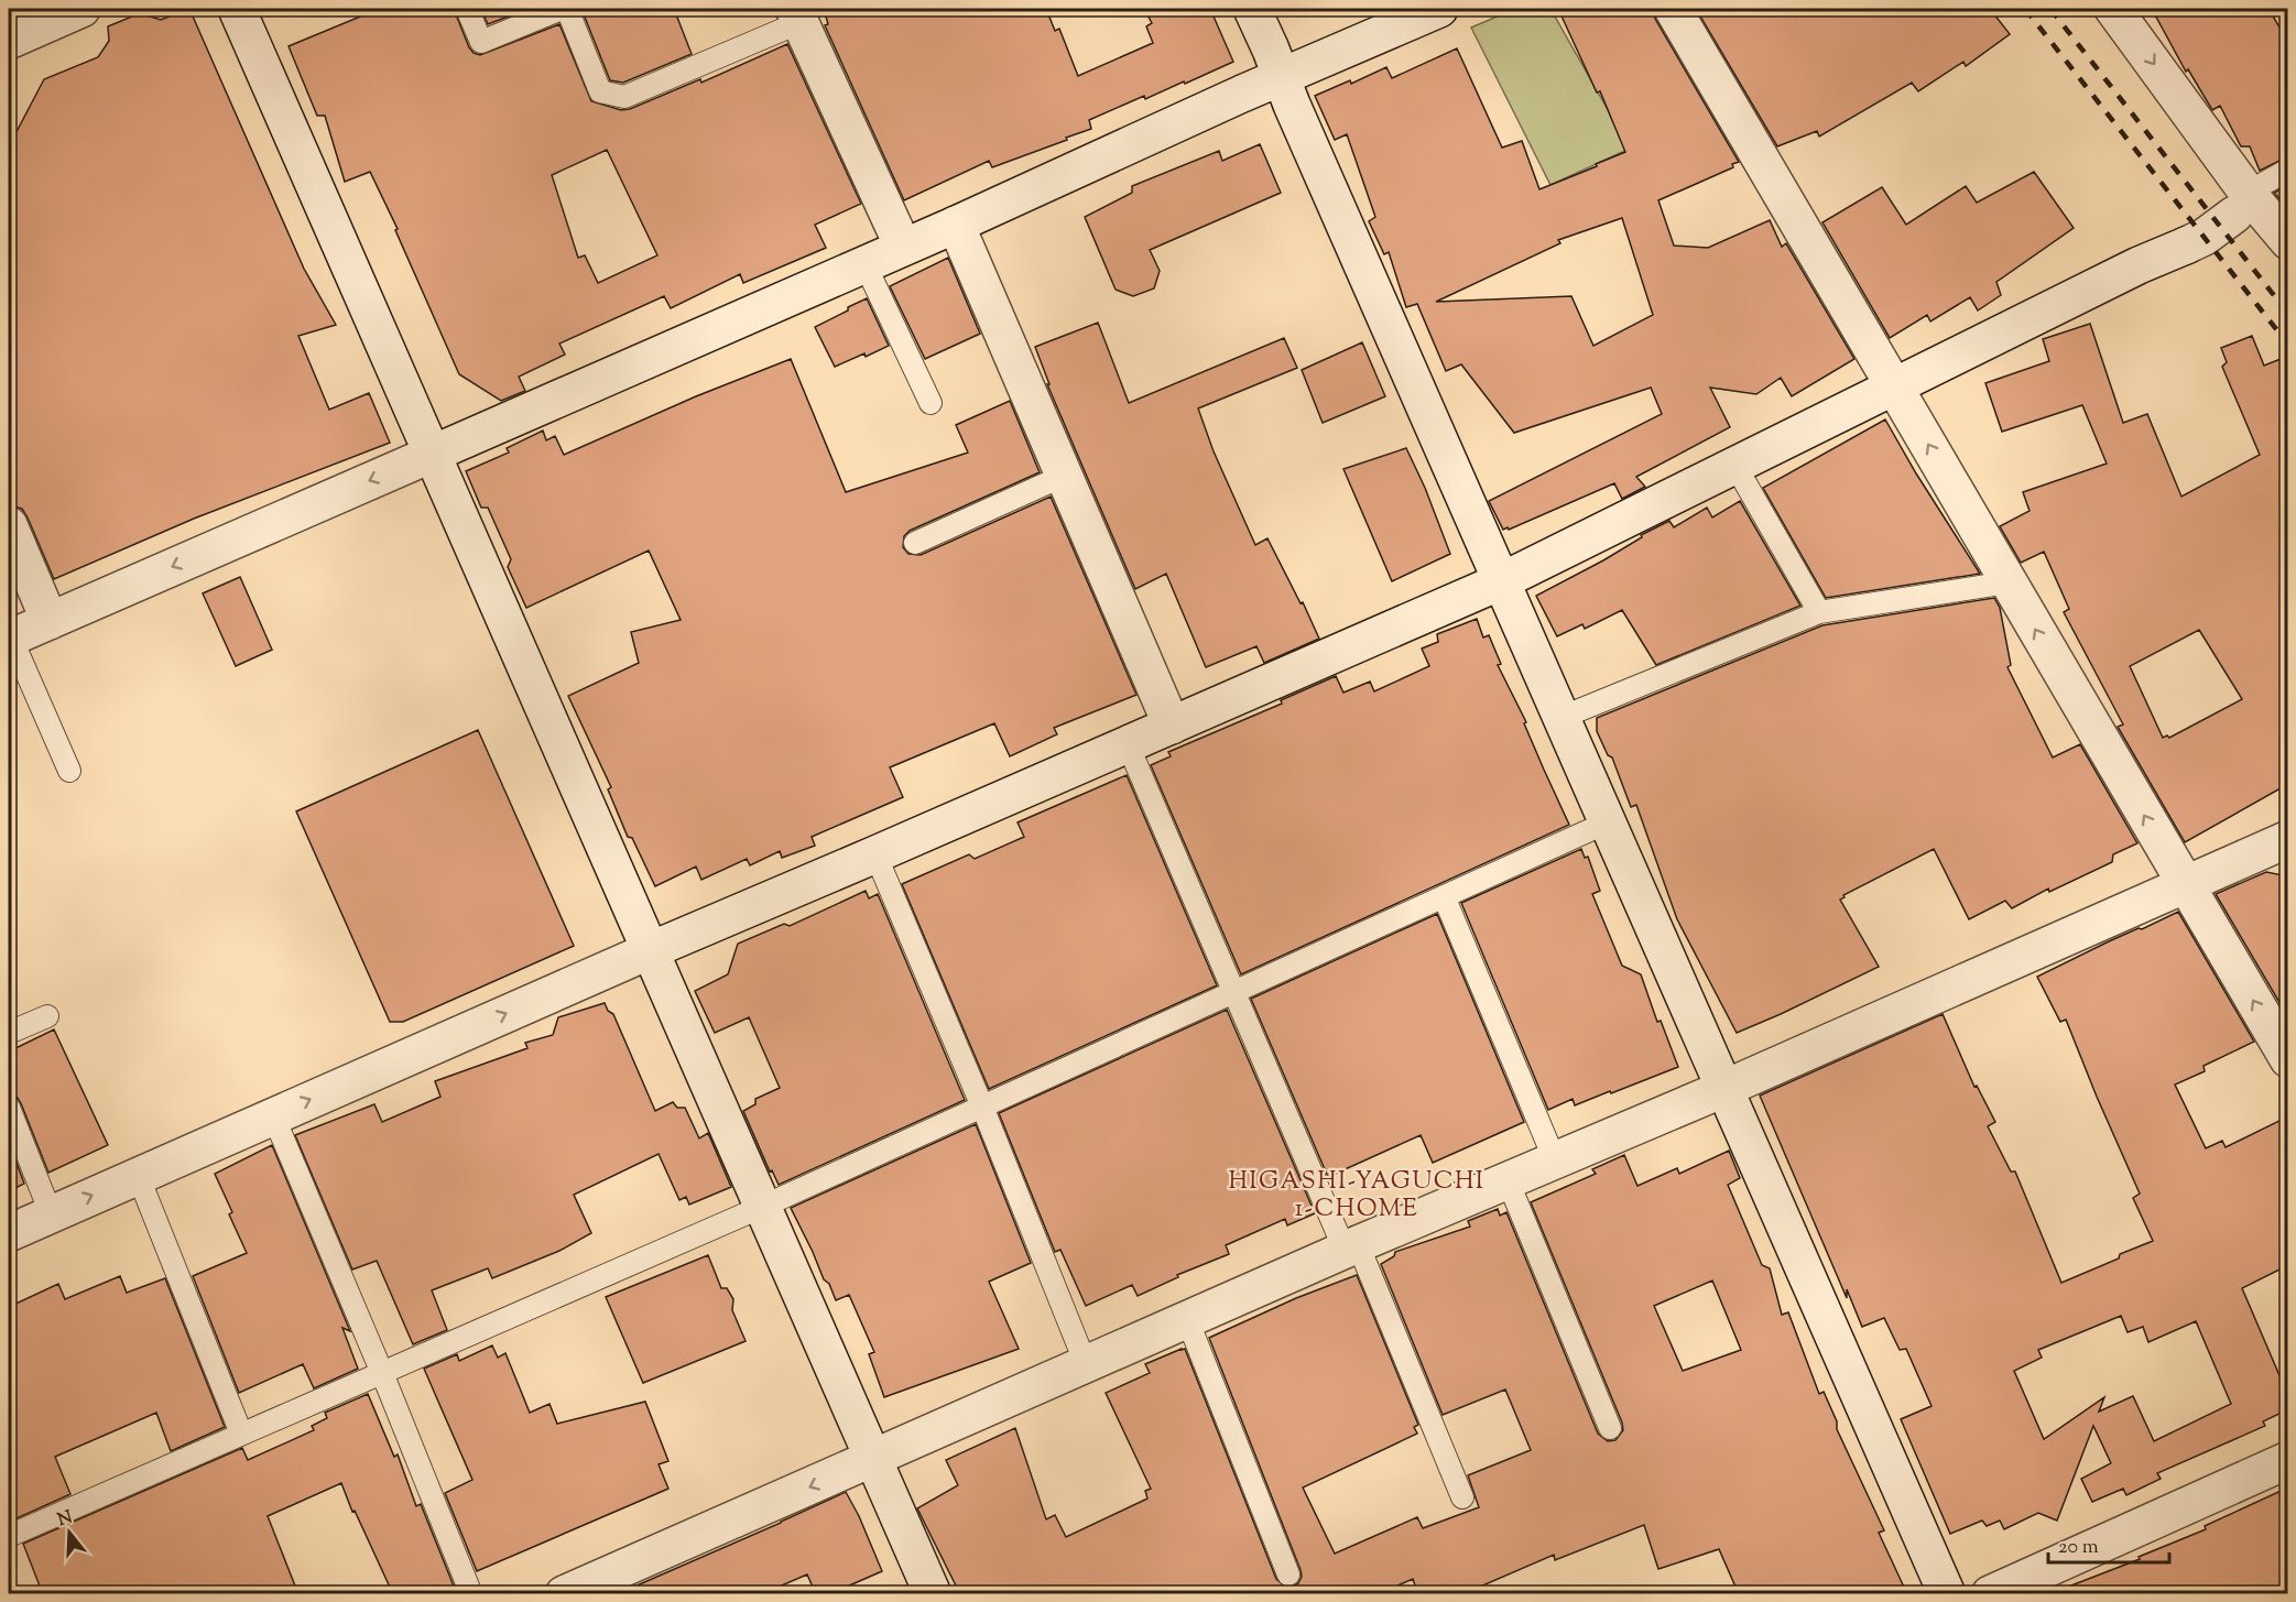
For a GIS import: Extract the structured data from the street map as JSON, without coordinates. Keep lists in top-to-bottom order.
{
  "districts": ["HIGASHI-YAGUCHI 1-CHOME"],
  "scale_bar": "20 m",
  "north": "top"
}
